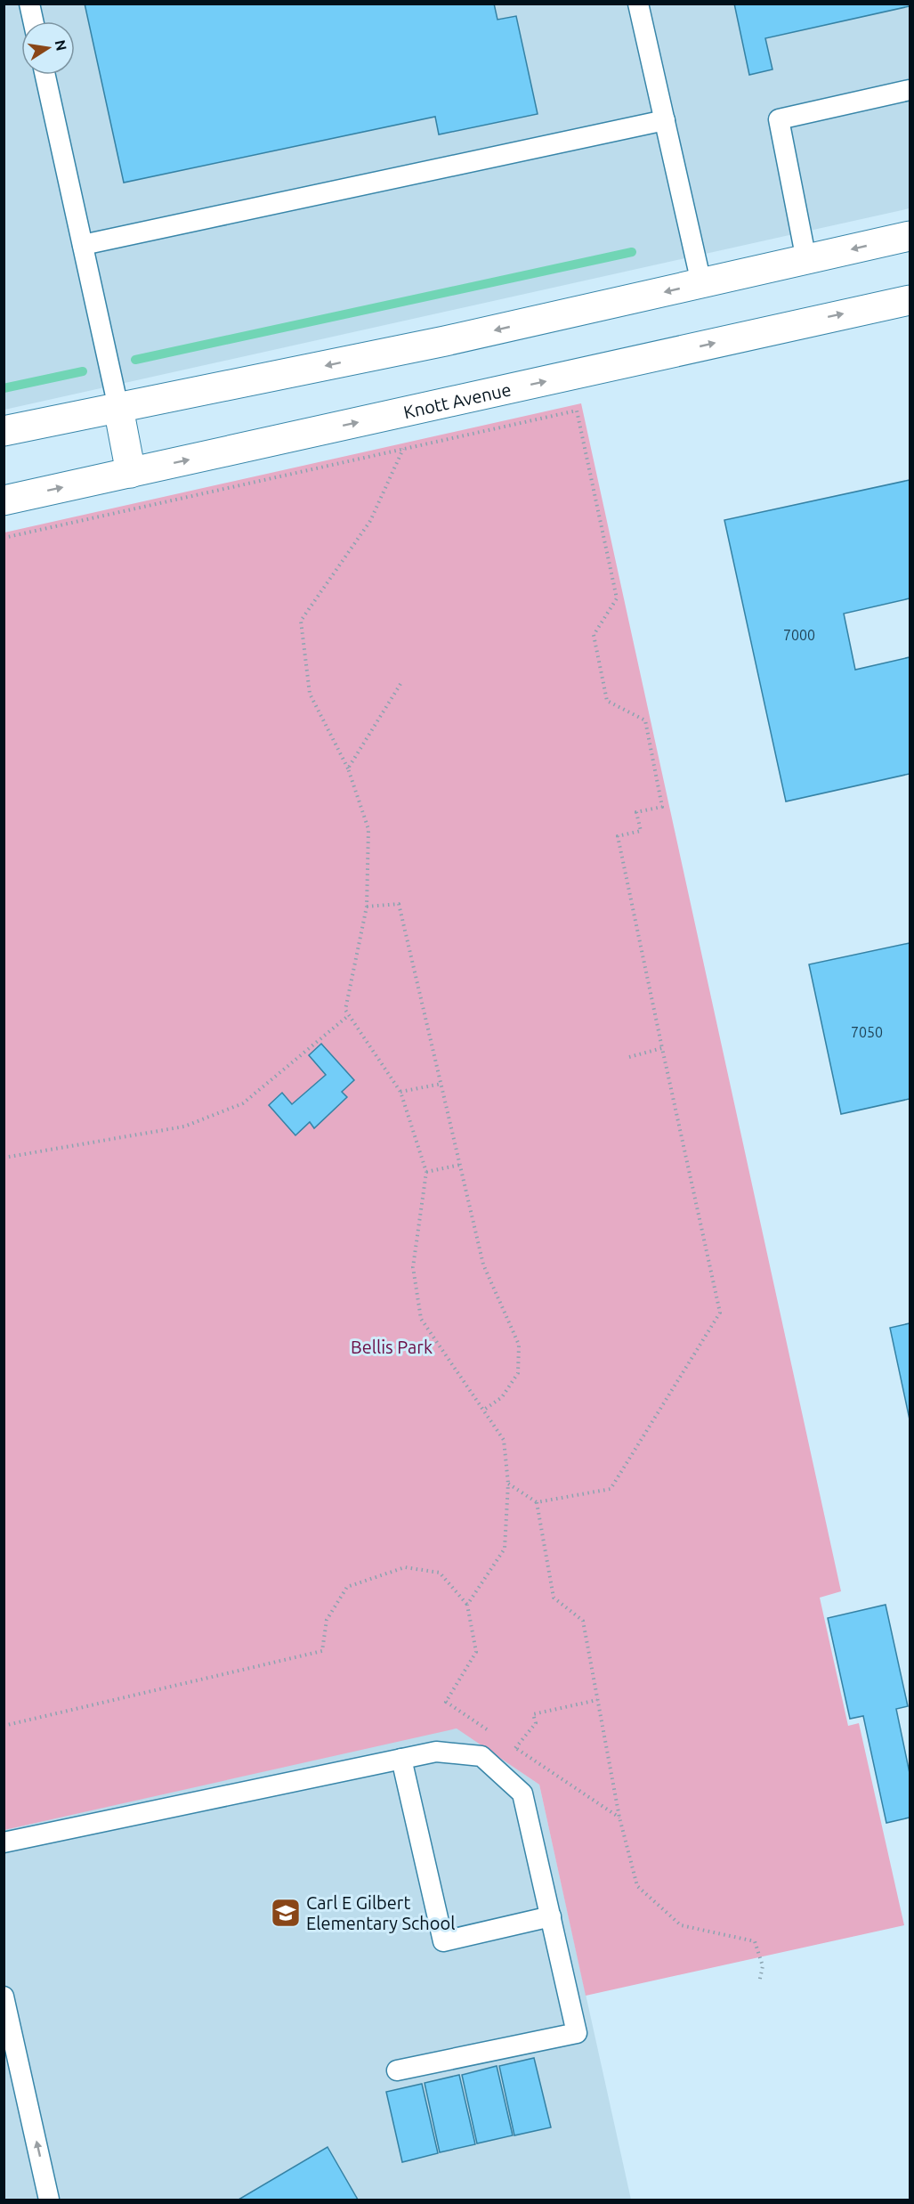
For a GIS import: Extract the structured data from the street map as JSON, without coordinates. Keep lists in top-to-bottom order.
{
  "streets": {
    "main road": ["Knott Avenue"]
  },
  "parks": ["Bellis Park"],
  "places": {
    "school or university": ["Carl E Gilbert Elementary School"]
  },
  "house_numbers": ["7000", "7050"],
  "north": "right"
}
